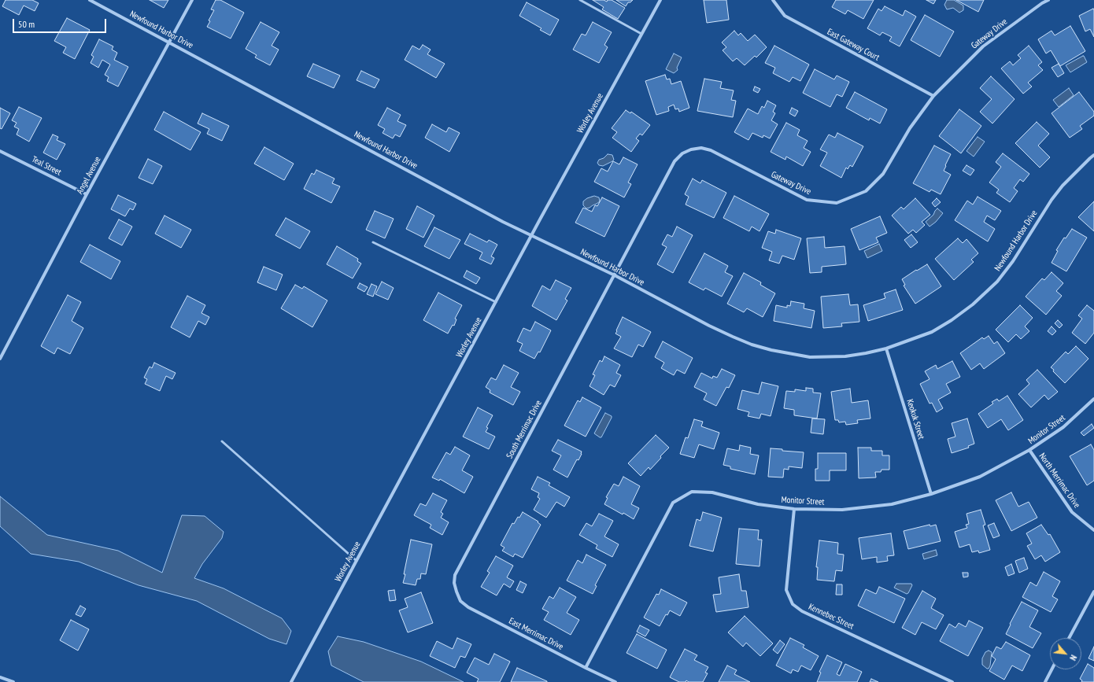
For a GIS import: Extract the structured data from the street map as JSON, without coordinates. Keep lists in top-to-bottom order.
{
  "streets": {
    "street": [
      "Newfound Harbor Drive",
      "Gateway Drive",
      "East Gateway Court",
      "Worley Avenue",
      "Teal Street",
      "Angel Avenue",
      "Keokuk Street",
      "South Merrimac Drive",
      "Monitor Street",
      "North Merrimac Drive",
      "Kennebec Street",
      "East Merrimac Drive"
    ]
  },
  "crossings": [
    ["Newfound Harbor Drive", "Gateway Drive"],
    ["Newfound Harbor Drive", "Worley Avenue"],
    ["Newfound Harbor Drive", "Angel Avenue"],
    ["Newfound Harbor Drive", "Keokuk Street"],
    ["Newfound Harbor Drive", "South Merrimac Drive"],
    ["Gateway Drive", "East Gateway Court"],
    ["Gateway Drive", "South Merrimac Drive"],
    ["Teal Street", "Angel Avenue"],
    ["Keokuk Street", "Monitor Street"],
    ["South Merrimac Drive", "East Merrimac Drive"],
    ["Monitor Street", "North Merrimac Drive"],
    ["Monitor Street", "Kennebec Street"],
    ["Monitor Street", "East Merrimac Drive"]
  ],
  "scale_bar": "50 m",
  "north": "bottom right"
}
